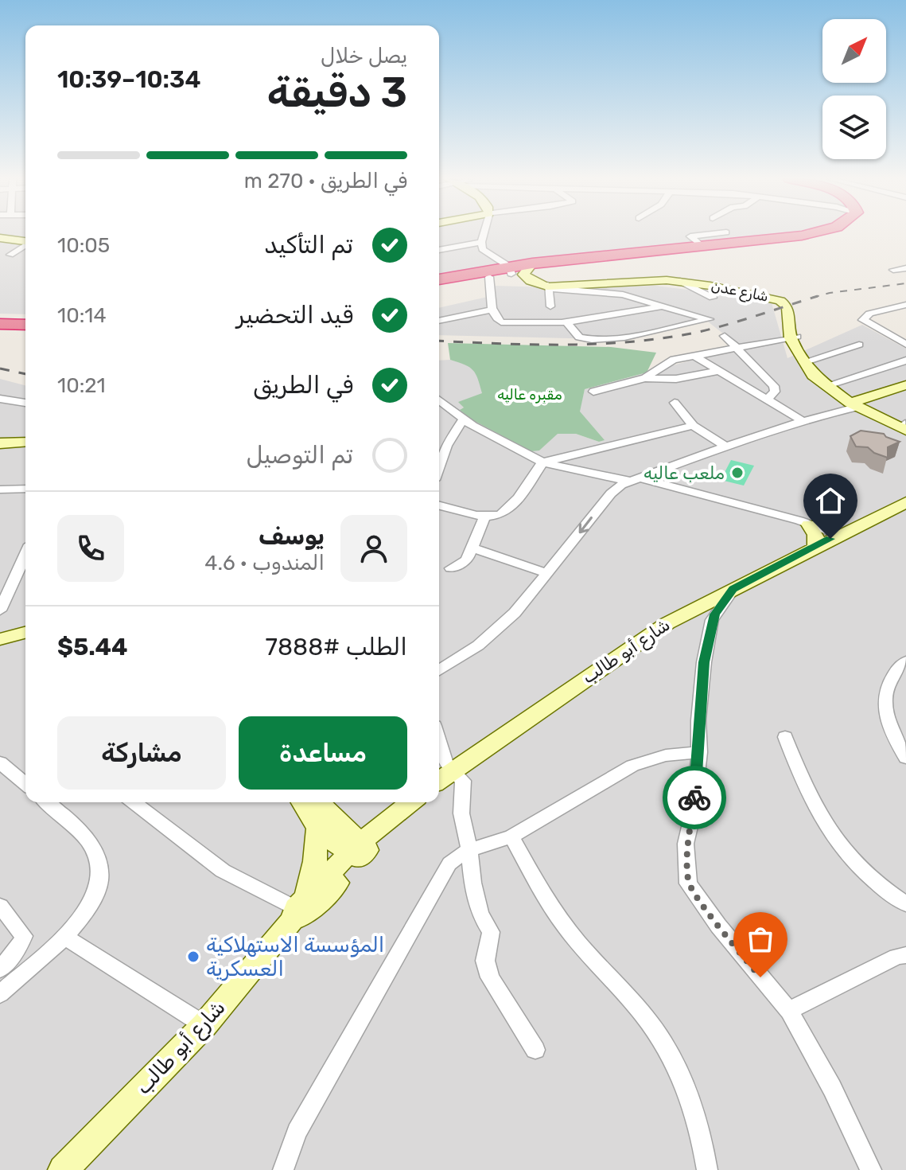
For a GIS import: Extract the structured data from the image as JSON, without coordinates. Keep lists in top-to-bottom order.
{
  "streets": {
    "street": ["شارع عدن", "شارع أبو طالب"]
  },
  "parks": ["مقبره عاليه"],
  "places": ["ملعب عاليه", "المؤسسة الاستهلاكية العسكرية"],
  "north": "top right",
  "page": {
    "heading": ["3 دقيقة", "يصل خلال", "10:34–10:39"],
    "panel": [
      "يوسف",
      "المندوب · 4.6",
      "الطلب #7888",
      "$5.44"
    ],
    "bar": "في الطريق · 270 m",
    "list": [
      ["تم التأكيد", "10:05"],
      ["قيد التحضير", "10:14"],
      ["في الطريق", "10:21"],
      "تم التوصيل"
    ],
    "buttons": ["مساعدة", "مشاركة"]
  }
}
